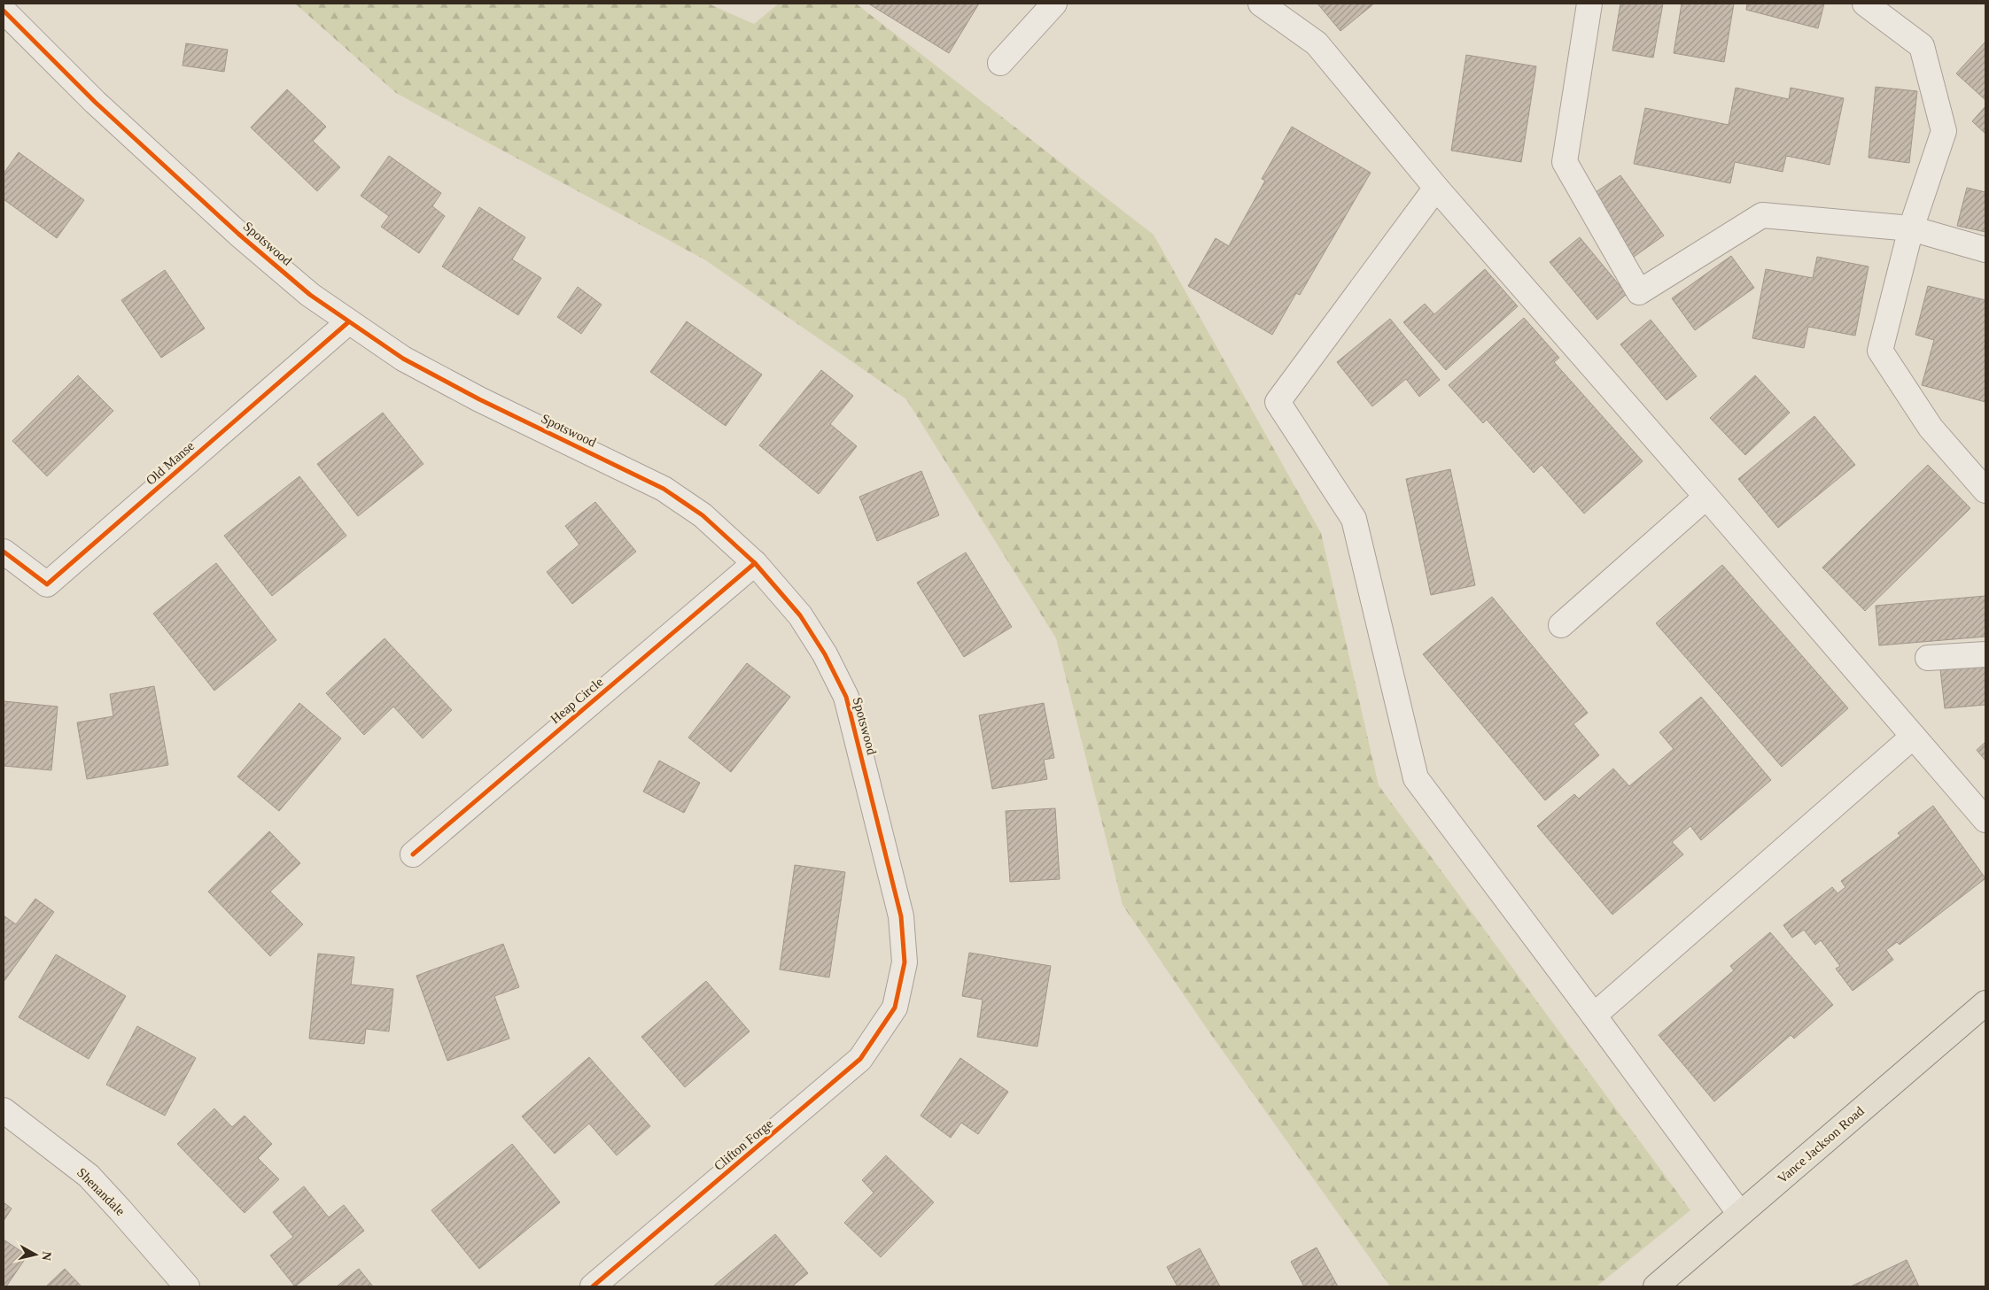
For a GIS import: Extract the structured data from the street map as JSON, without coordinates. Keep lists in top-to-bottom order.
{
  "streets": {
    "main road": ["Vance Jackson Road"],
    "street": [
      "Spotswood",
      "Old Manse",
      "Heap Circle",
      "Clifton Forge",
      "Shenandale"
    ]
  },
  "crossings": [
    ["Spotswood", "Old Manse"],
    ["Spotswood", "Heap Circle"],
    ["Spotswood", "Clifton Forge"]
  ],
  "north": "right"
}
